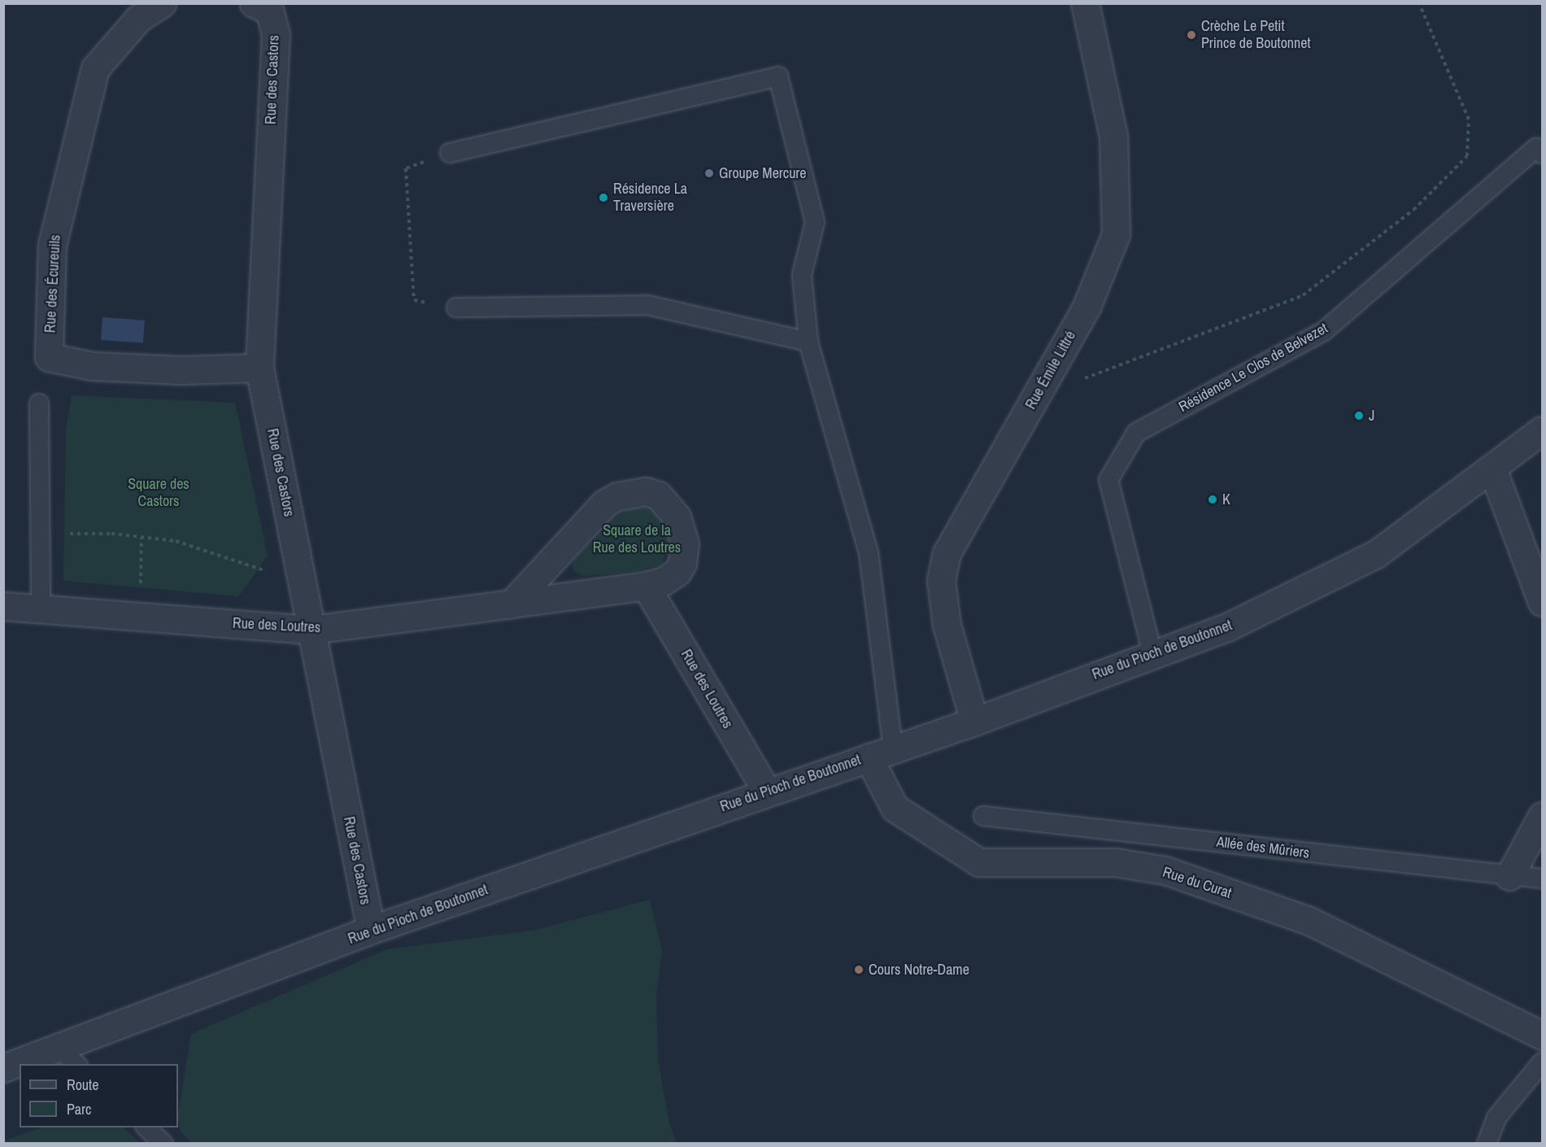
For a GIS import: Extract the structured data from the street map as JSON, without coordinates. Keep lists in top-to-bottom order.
{
  "streets": {
    "street": [
      "Rue des Castors",
      "Rue des Écureuils",
      "Rue Émile Littré",
      "Rue des Loutres",
      "Rue du Pioch de Boutonnet",
      "Rue du Curat"
    ],
    "lane": ["Résidence Le Clos de Belvezet", "Allée des Mûriers"]
  },
  "crossings": [
    ["Rue des Castors", "Rue des Écureuils"],
    ["Rue des Castors", "Rue des Loutres"],
    ["Rue des Castors", "Rue du Pioch de Boutonnet"],
    ["Résidence Le Clos de Belvezet", "Rue du Pioch de Boutonnet"],
    ["Rue Émile Littré", "Rue du Pioch de Boutonnet"],
    ["Rue des Loutres", "Rue du Pioch de Boutonnet"],
    ["Rue du Pioch de Boutonnet", "Rue du Curat"]
  ],
  "parks": ["Square des Castors", "Square de la Rue des Loutres"],
  "places": [
    "Crèche Le Petit Prince de Boutonnet",
    "Groupe Mercure",
    "Résidence La Traversière",
    "J",
    "K",
    "Cours Notre-Dame"
  ],
  "legend": ["Route", "Parc"]
}
